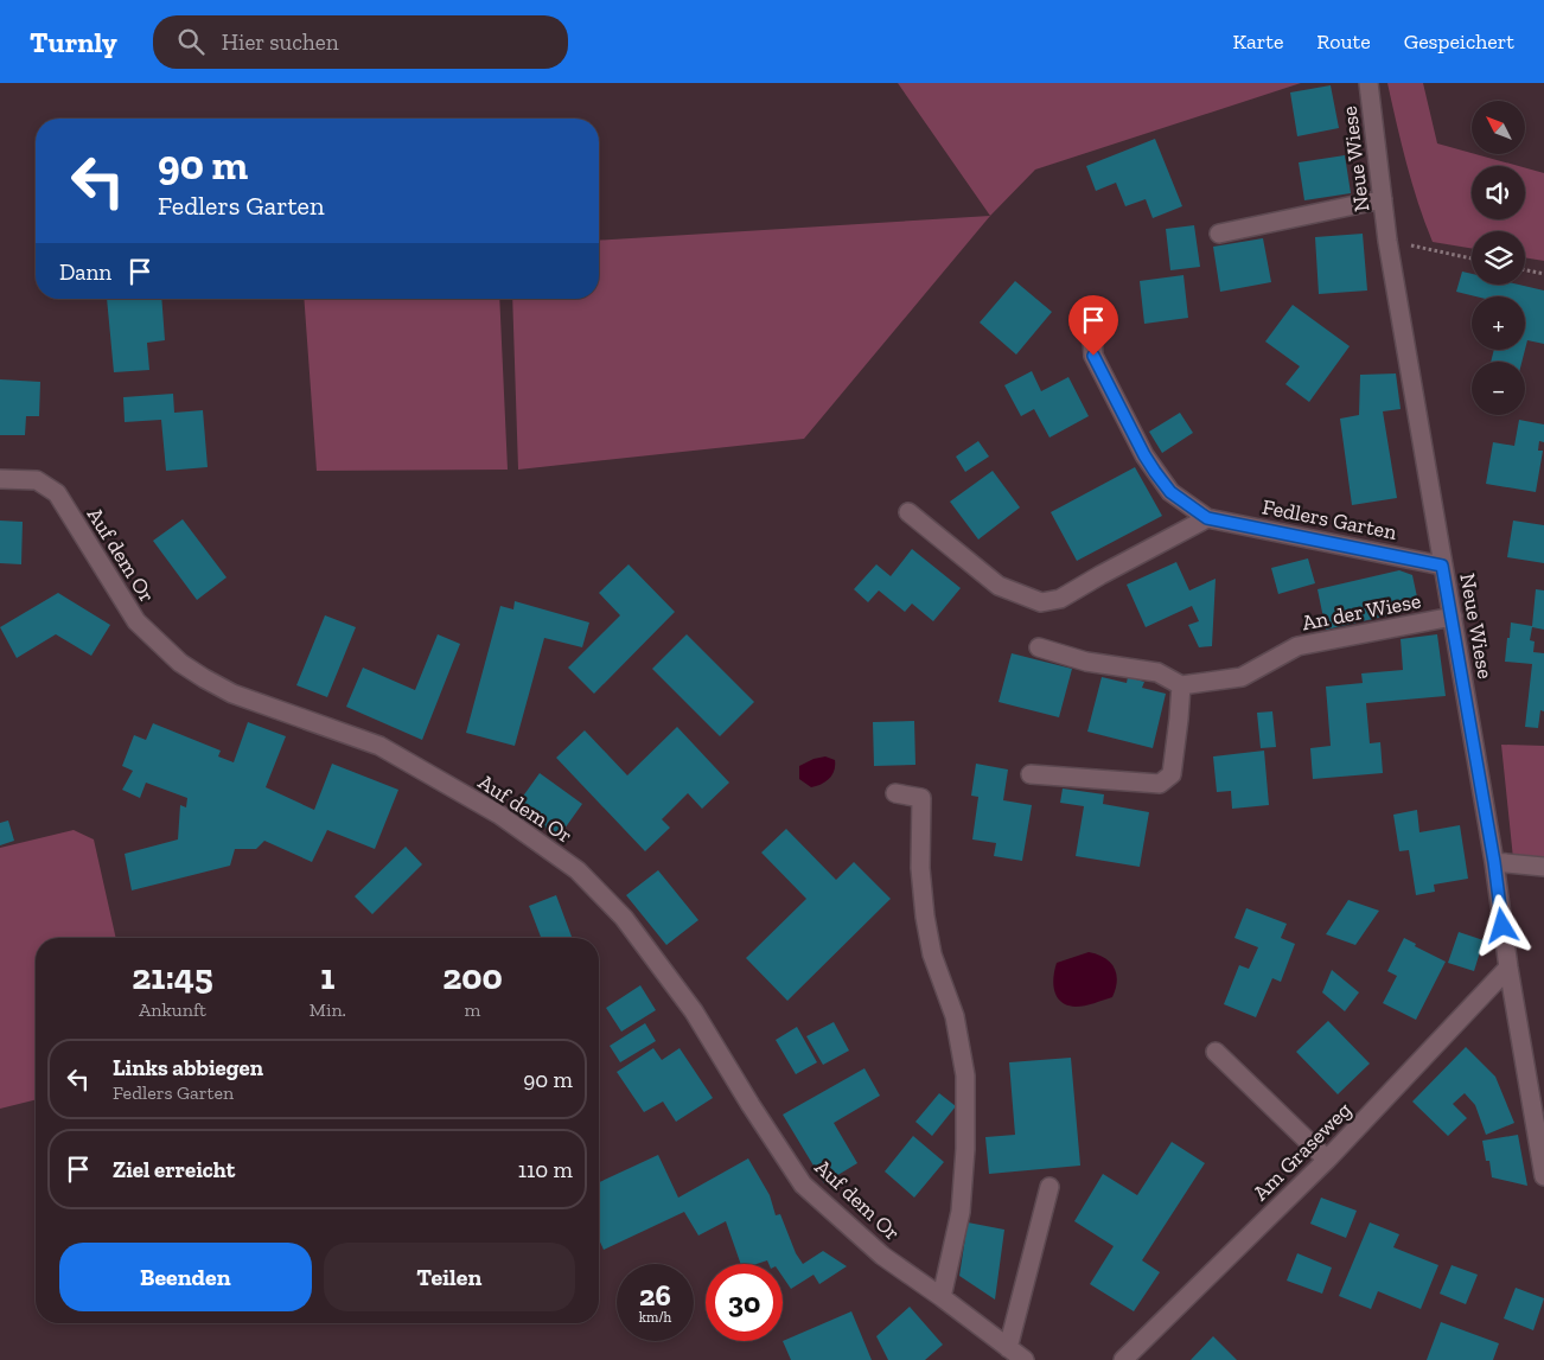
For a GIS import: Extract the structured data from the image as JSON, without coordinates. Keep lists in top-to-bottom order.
{
  "streets": {
    "street": [
      "Neue Wiese",
      "Fedlers Garten",
      "Auf dem Or",
      "An der Wiese",
      "Am Graseweg"
    ]
  },
  "crossings": [
    ["Neue Wiese", "Fedlers Garten"],
    ["Neue Wiese", "An der Wiese"],
    ["Neue Wiese", "Am Graseweg"]
  ],
  "north": "top left",
  "page": {
    "header": "Turnly",
    "search": "Hier suchen",
    "nav": ["Karte", "Route", "Gespeichert"],
    "map_buttons": ["+", "−"],
    "turn": ["90 m", "Fedlers Garten"],
    "then": "Dann",
    "eta": [
      "21:45",
      "Ankunft",
      "1",
      "Min.",
      "200",
      "m"
    ],
    "list": [
      {
        "name": "Links abbiegen",
        "note": "Fedlers Garten",
        "value": "90 m"
      },
      {
        "name": "Ziel erreicht",
        "value": "110 m"
      }
    ],
    "buttons": ["Beenden", "Teilen"],
    "speed": "26 km/h",
    "limit": "30"
  }
}
